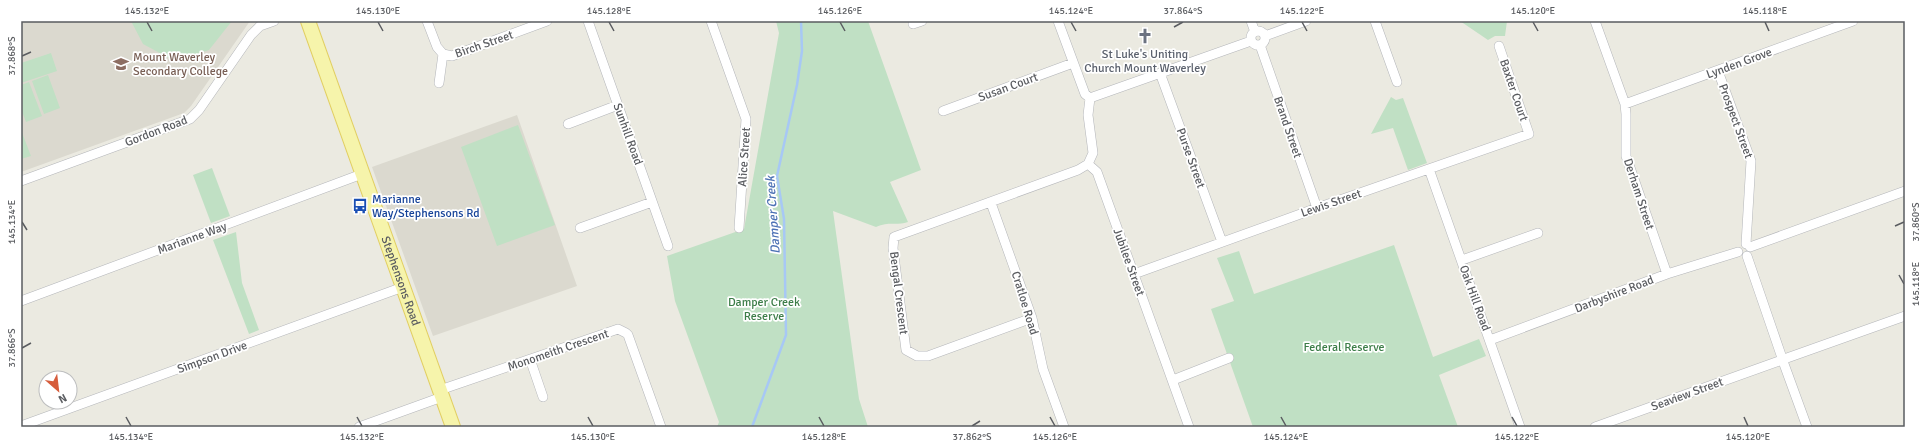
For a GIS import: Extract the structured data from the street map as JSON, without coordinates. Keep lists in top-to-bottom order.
{
  "streets": {
    "main road": ["Stephensons Road"],
    "street": [
      "Birch Street",
      "Lynden Grove",
      "Susan Court",
      "Baxter Court",
      "Prospect Street",
      "Brand Street",
      "Gordon Road",
      "Sunhill Road",
      "Alice Street",
      "Purse Street",
      "Derham Street",
      "Lewis Street",
      "Marianne Way",
      "Jubilee Street",
      "Bengal Crescent",
      "Darbyshire Road",
      "Oak Hill Road",
      "Cratloe Road",
      "Monomeith Crescent",
      "Simpson Drive",
      "Seaview Street"
    ]
  },
  "crossings": [
    ["Lynden Grove", "Prospect Street"],
    ["Lynden Grove", "Derham Street"],
    ["Baxter Court", "Lewis Street"],
    ["Brand Street", "Lewis Street"],
    ["Purse Street", "Lewis Street"],
    ["Derham Street", "Darbyshire Road"],
    ["Lewis Street", "Jubilee Street"],
    ["Lewis Street", "Oak Hill Road"],
    ["Marianne Way", "Stephensons Road"],
    ["Jubilee Street", "Bengal Crescent"],
    ["Stephensons Road", "Monomeith Crescent"],
    ["Stephensons Road", "Simpson Drive"],
    ["Bengal Crescent", "Cratloe Road"],
    ["Darbyshire Road", "Oak Hill Road"]
  ],
  "water": ["Damper Creek"],
  "parks": ["Damper Creek Reserve", "Federal Reserve"],
  "places": {
    "church": ["St Luke's Uniting Church Mount Waverley"],
    "school or university": ["Mount Waverley Secondary College"],
    "bus stop": ["Marianne Way/Stephensons Rd"]
  },
  "north": "bottom right",
  "coordinates": [
    "145.132°E",
    "145.130°E",
    "145.128°E",
    "145.126°E",
    "145.124°E",
    "37.864°S",
    "145.122°E",
    "145.120°E",
    "145.118°E",
    "37.868°S",
    "145.134°E",
    "37.860°S",
    "37.866°S",
    "37.862°S"
  ]
}
